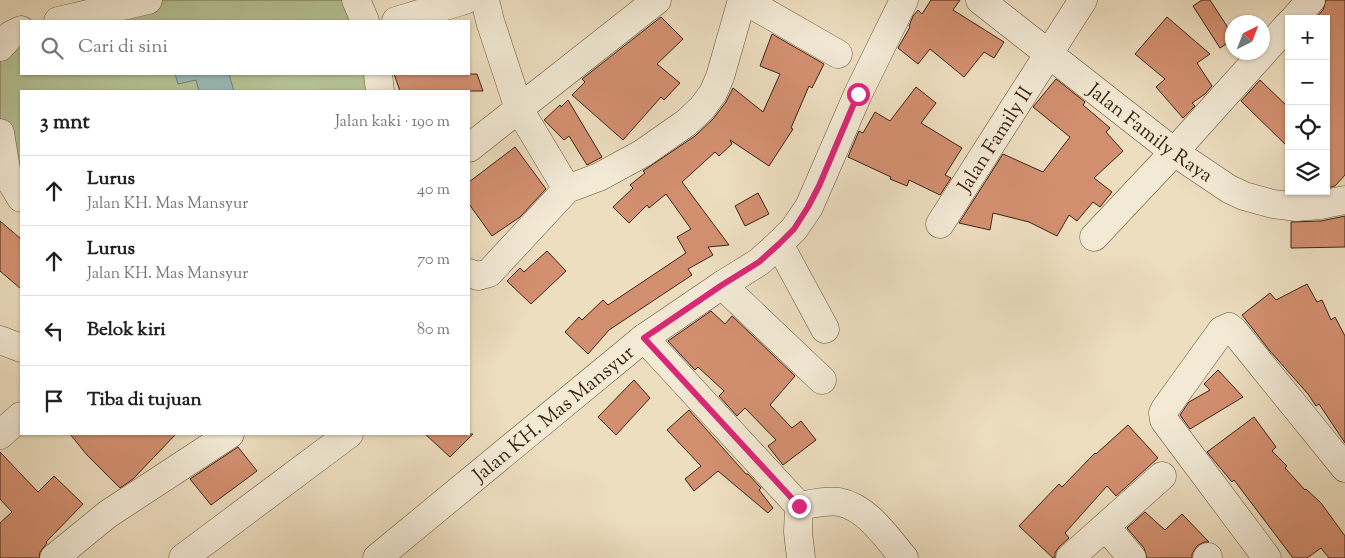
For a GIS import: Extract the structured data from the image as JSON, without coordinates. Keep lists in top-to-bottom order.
{
  "streets": {
    "street": ["Jalan Family Raya", "Jalan Family II", "Jalan KH. Mas Mansyur"]
  },
  "crossings": [
    ["Jalan Family Raya", "Jalan Family II"]
  ],
  "north": "top right",
  "page": {
    "map_buttons": ["+", "−"],
    "search": "Cari di sini",
    "heading": ["3 mnt", "Jalan kaki · 190 m"],
    "list": [
      ["Lurus", "Jalan KH. Mas Mansyur", "40 m"],
      ["Lurus", "Jalan KH. Mas Mansyur", "70 m"],
      ["Belok kiri", "80 m"],
      "Tiba di tujuan"
    ]
  }
}
